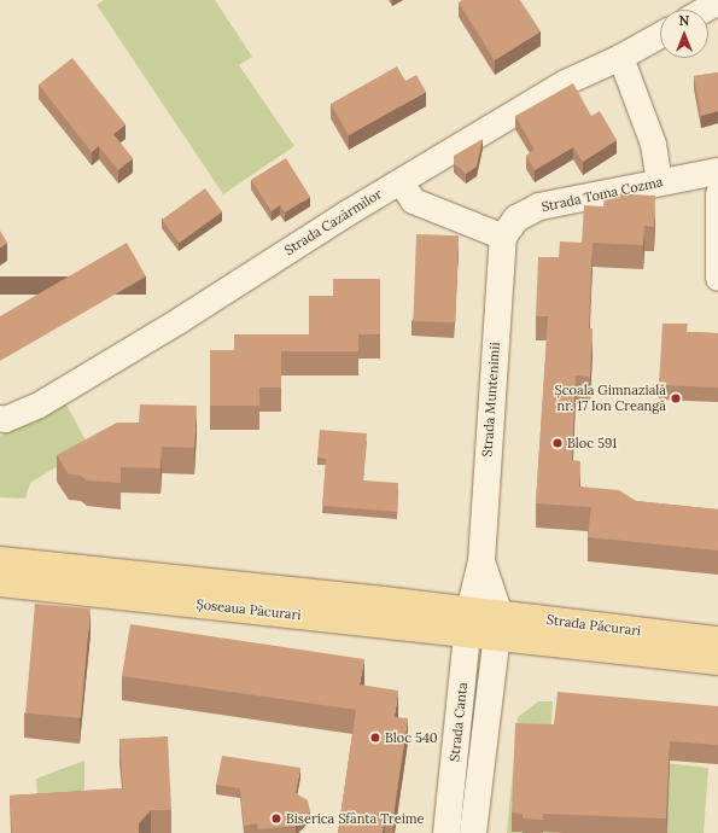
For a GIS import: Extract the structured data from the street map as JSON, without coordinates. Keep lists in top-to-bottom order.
{
  "streets": {
    "main road": ["Șoseaua Păcurari", "Strada Păcurari"],
    "street": [
      "Strada Toma Cozma",
      "Strada Cazărmilor",
      "Strada Muntenimii",
      "Strada Canta"
    ]
  },
  "crossings": [
    ["Strada Toma Cozma", "Strada Muntenimii"],
    ["Strada Muntenimii", "Șoseaua Păcurari"],
    ["Strada Muntenimii", "Strada Păcurari"],
    ["Strada Muntenimii", "Strada Canta"],
    ["Șoseaua Păcurari", "Strada Păcurari"],
    ["Șoseaua Păcurari", "Strada Canta"],
    ["Strada Păcurari", "Strada Canta"]
  ],
  "places": [
    "Școala Gimnazială nr. 17 Ion Creangă",
    "Bloc 591",
    "Bloc 540",
    "Biserica Sfânta Treime"
  ],
  "north": "top"
}
